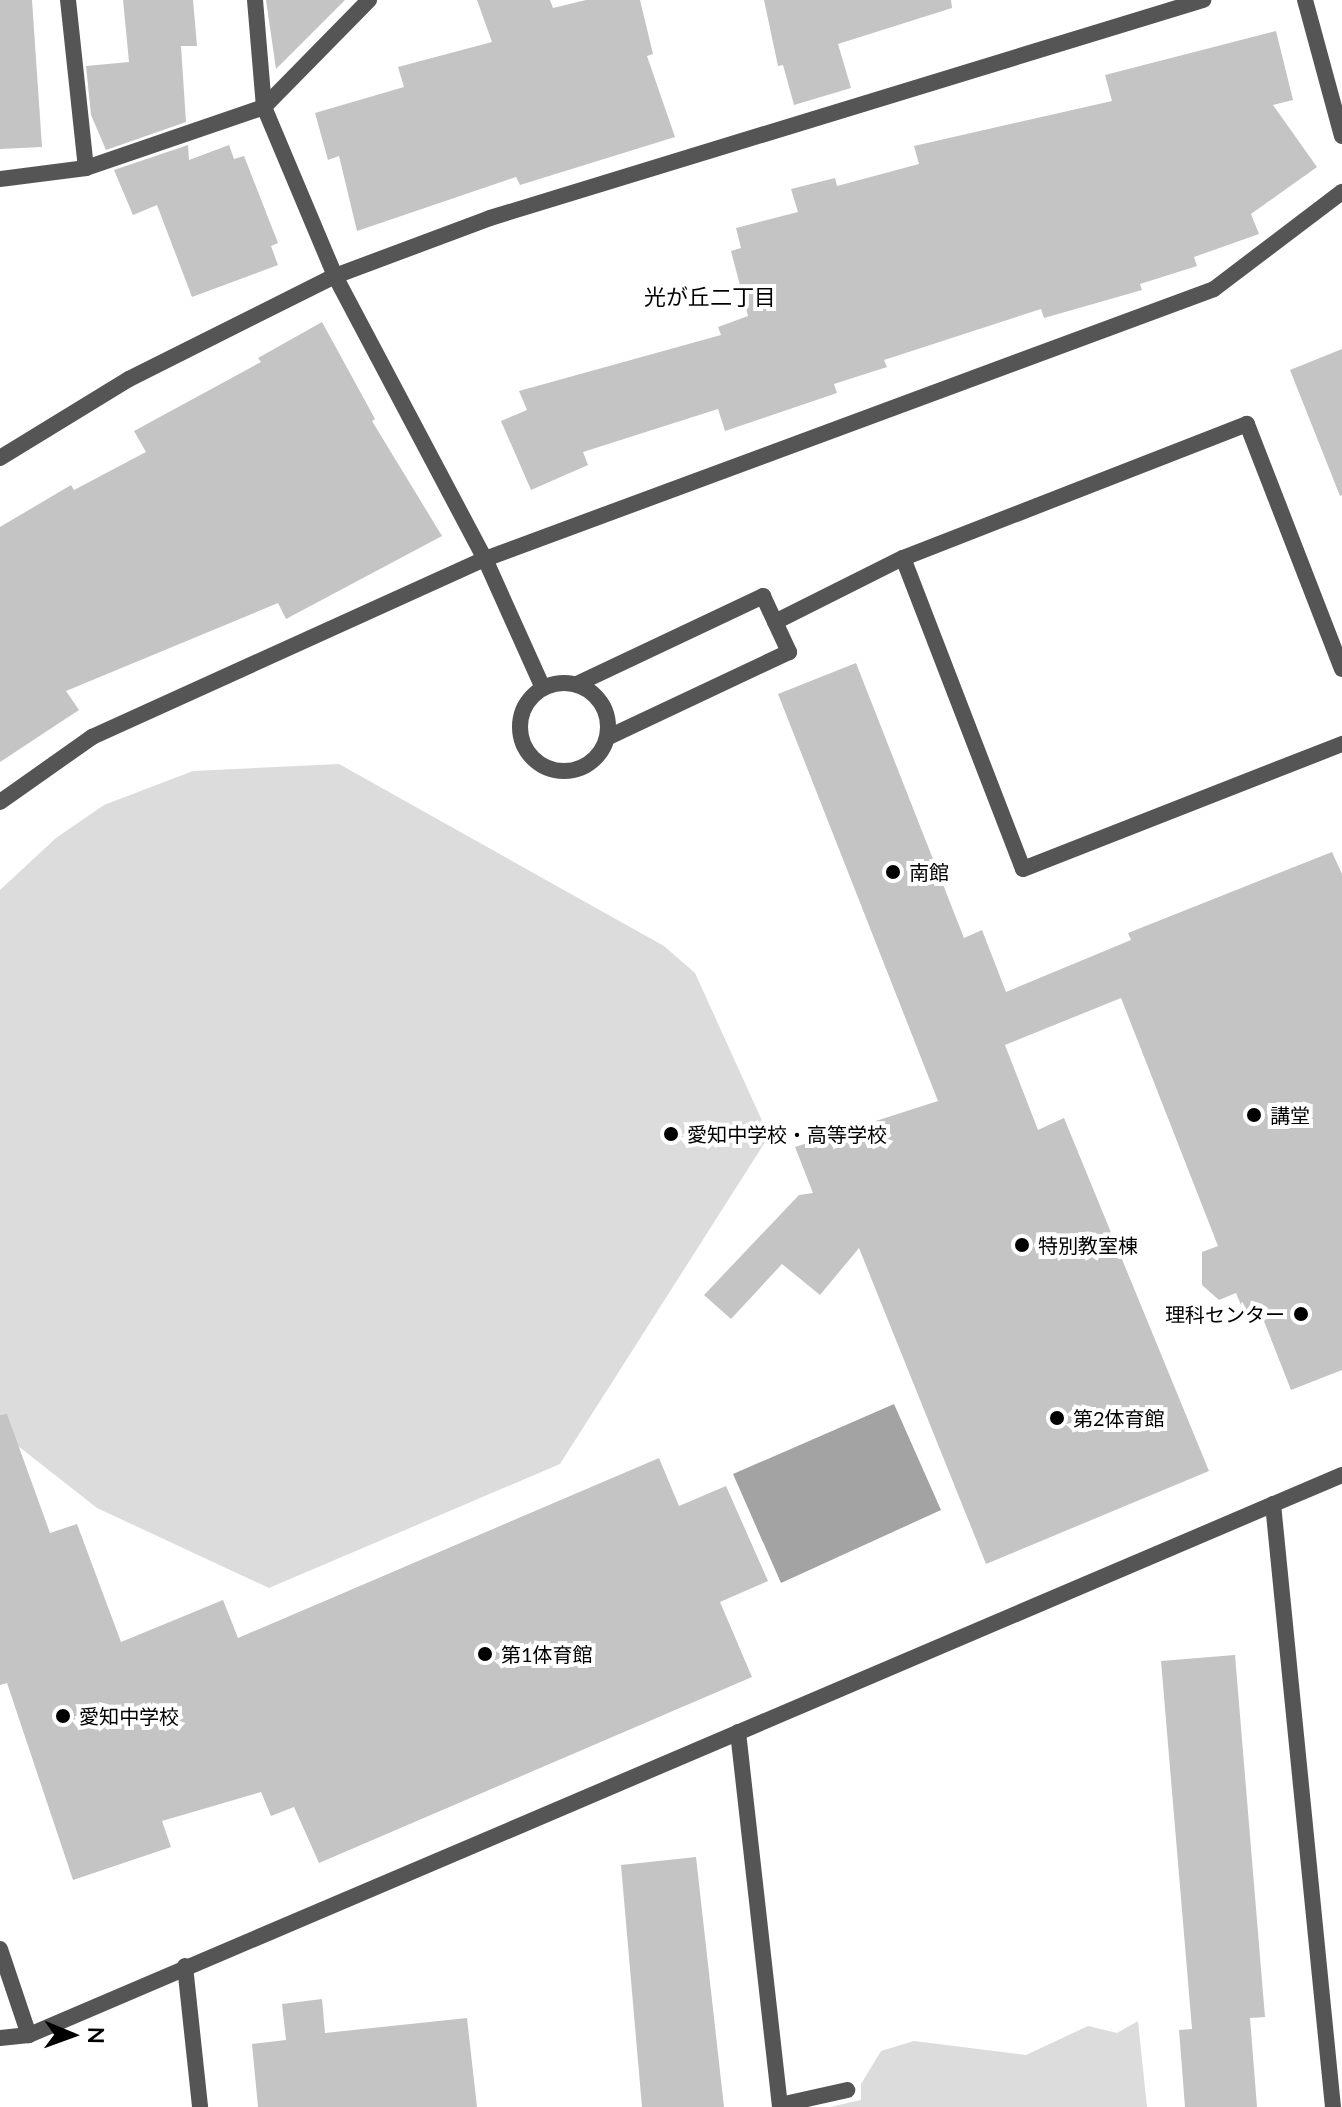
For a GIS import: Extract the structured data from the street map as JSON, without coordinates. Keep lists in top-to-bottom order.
{
  "districts": ["光が丘二丁目"],
  "places": [
    "南館",
    "講堂",
    "愛知中学校・高等学校",
    "特別教室棟",
    "理科センター",
    "第2体育館",
    "第1体育館",
    "愛知中学校"
  ],
  "north": "right"
}
